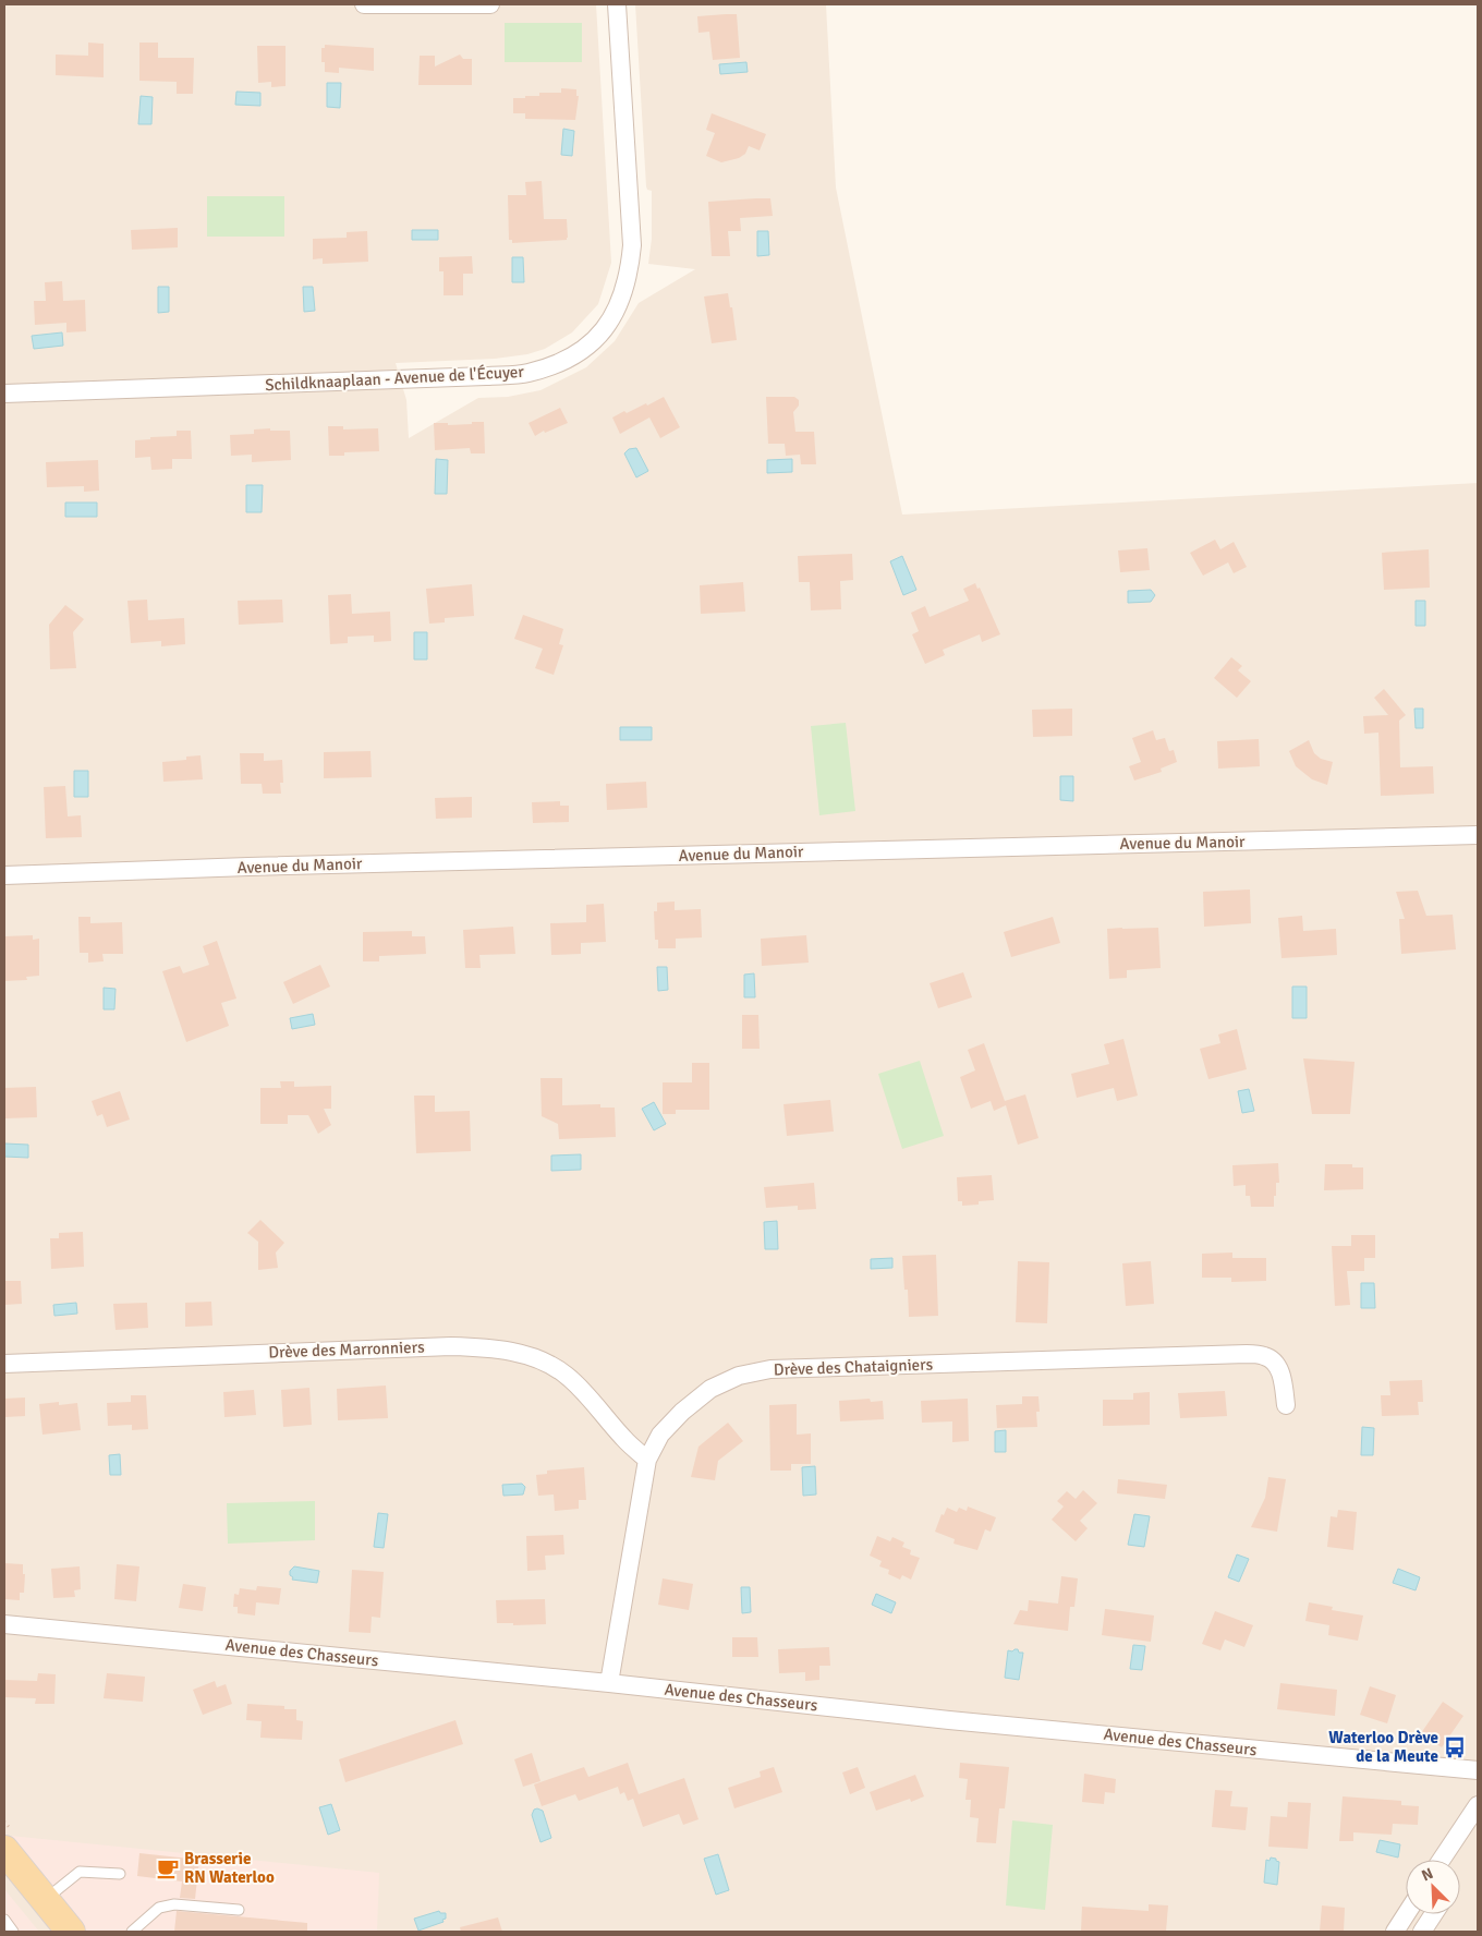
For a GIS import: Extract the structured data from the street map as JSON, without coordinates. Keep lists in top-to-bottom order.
{
  "streets": {
    "street": [
      "Schildknaaplaan - Avenue de l'Écuyer",
      "Avenue du Manoir",
      "Drève des Marronniers",
      "Drève des Chataigniers",
      "Avenue des Chasseurs"
    ]
  },
  "crossings": [
    ["Drève des Marronniers", "Drève des Chataigniers"],
    ["Drève des Chataigniers", "Avenue des Chasseurs"]
  ],
  "places": {
    "bus stop": ["Waterloo Drève de la Meute"],
    "cafe": ["Brasserie RN Waterloo"]
  },
  "north": "top left"
}
